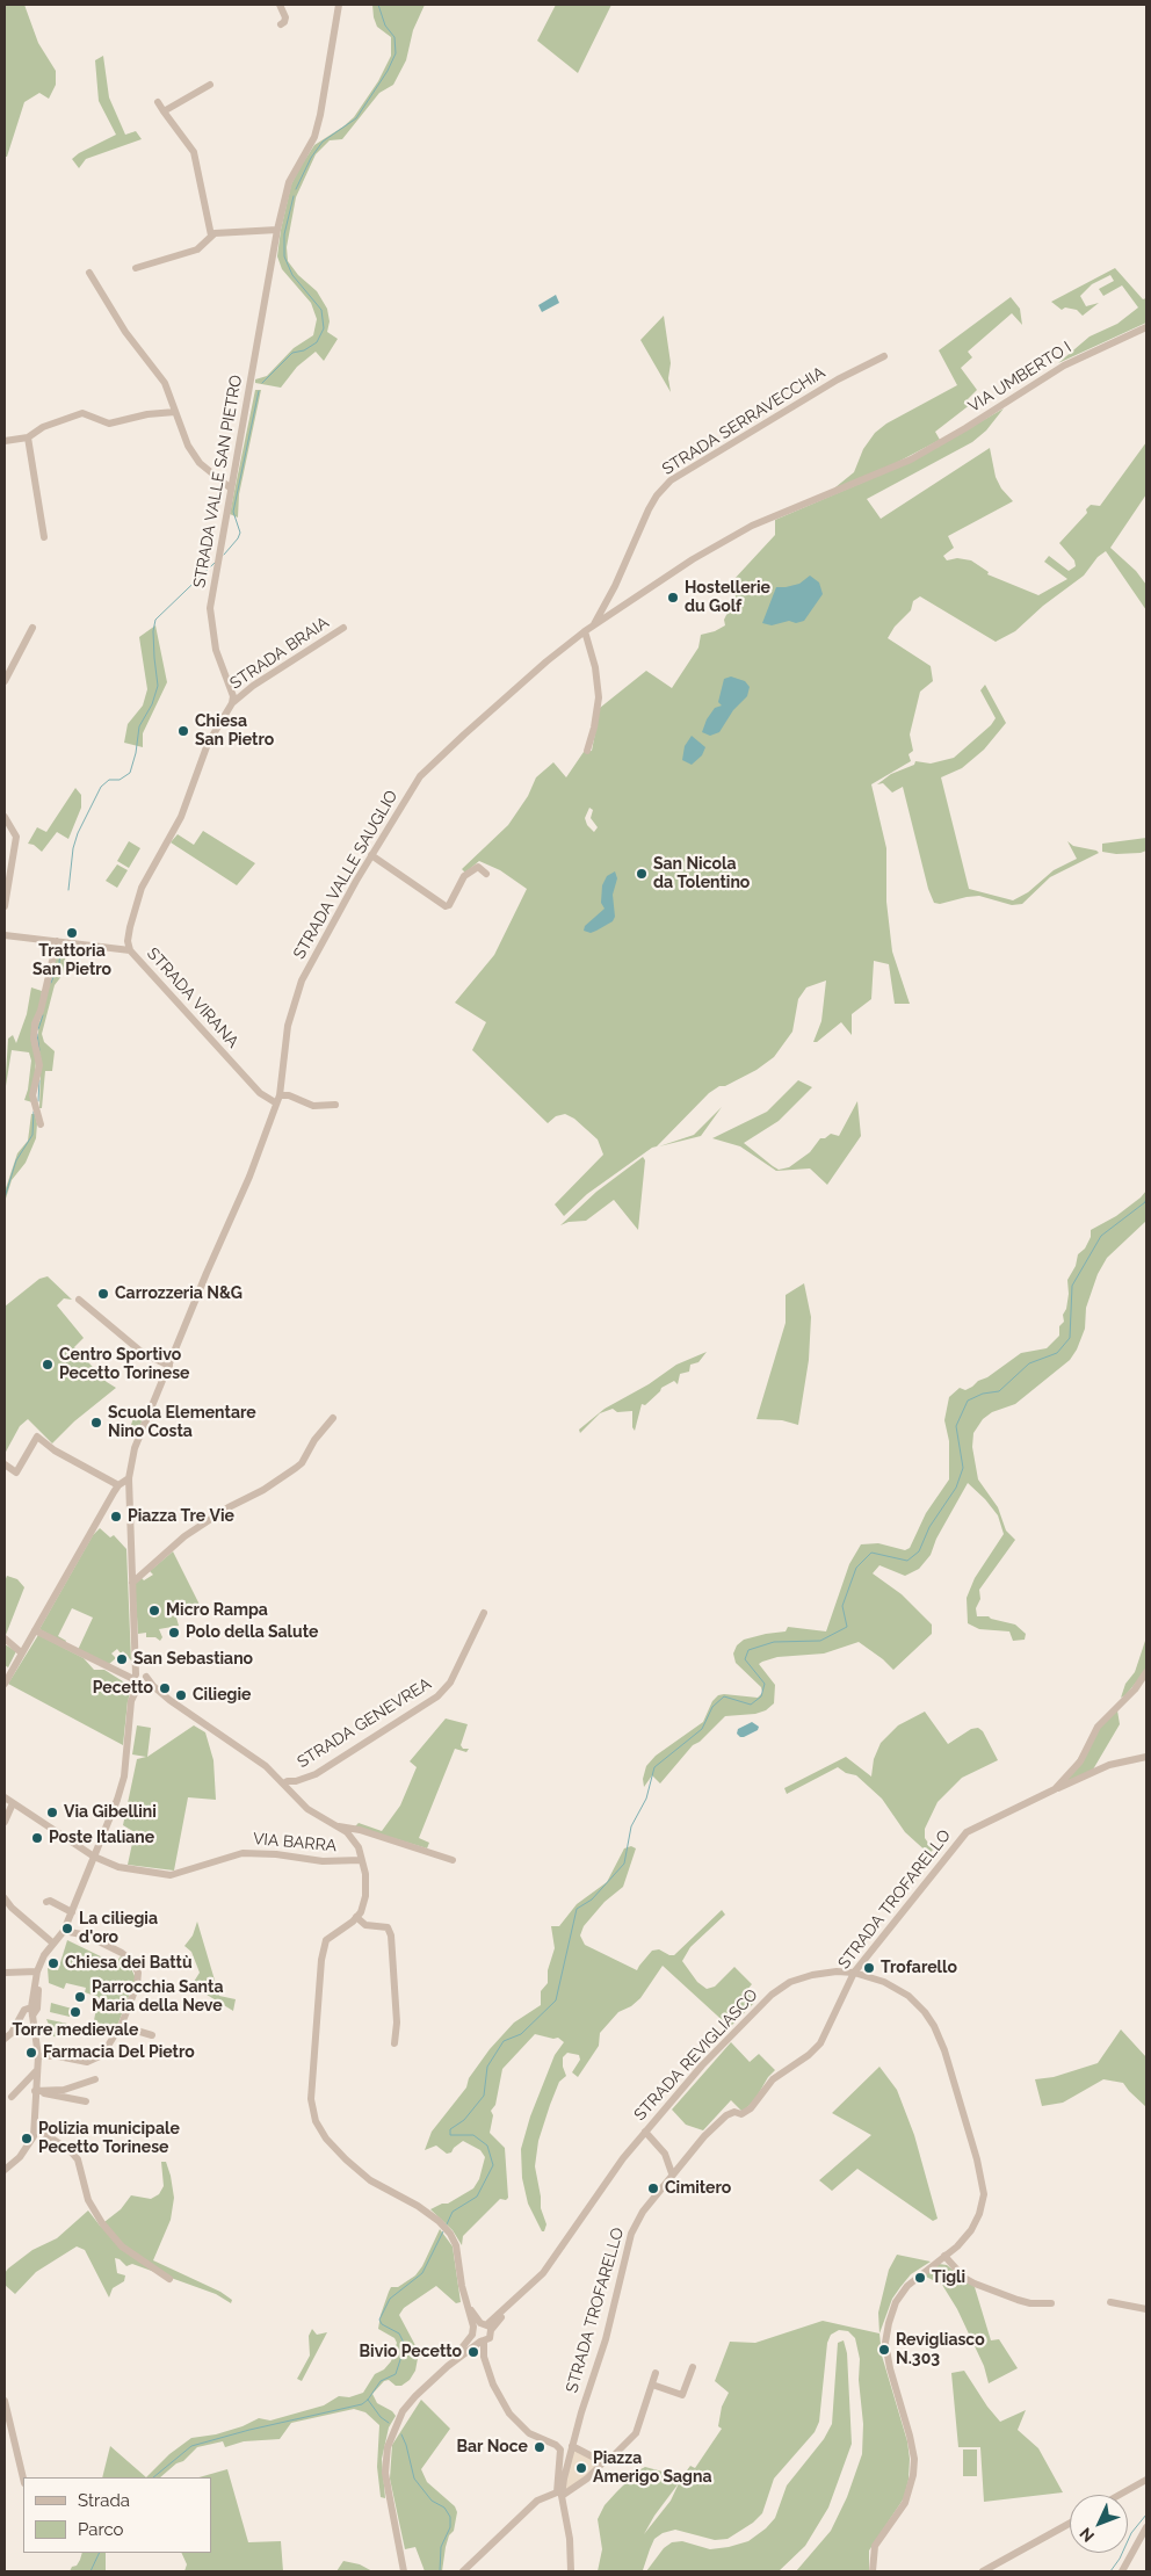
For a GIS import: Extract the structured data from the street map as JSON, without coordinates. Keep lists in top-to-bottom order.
{
  "streets": {
    "street": [
      "VIA UMBERTO I",
      "STRADA SERRAVECCHIA",
      "STRADA VALLE SAN PIETRO",
      "STRADA BRAIA",
      "STRADA VALLE SAUGLIO",
      "STRADA VIRANA",
      "STRADA GENEVREA",
      "VIA BARRA",
      "STRADA TROFARELLO",
      "STRADA REVIGLIASCO"
    ]
  },
  "crossings": [
    ["VIA UMBERTO I", "STRADA VALLE SAUGLIO"],
    ["STRADA SERRAVECCHIA", "STRADA VALLE SAUGLIO"],
    ["STRADA VALLE SAN PIETRO", "STRADA BRAIA"],
    ["STRADA VALLE SAUGLIO", "STRADA VIRANA"],
    ["STRADA TROFARELLO", "STRADA REVIGLIASCO"]
  ],
  "places": [
    "Hostellerie du Golf",
    "Chiesa San Pietro",
    "San Nicola da Tolentino",
    "Trattoria San Pietro",
    "Carrozzeria N&G",
    "Centro Sportivo Pecetto Torinese",
    "Scuola Elementare Nino Costa",
    "Piazza Tre Vie",
    "Micro Rampa",
    "Polo della Salute",
    "San Sebastiano",
    "Pecetto",
    "Ciliegie",
    "Via Gibellini",
    "Poste Italiane",
    "La ciliegia d'oro",
    "Chiesa dei Battù",
    "Trofarello",
    "Parrocchia Santa Maria della Neve",
    "Torre medievale",
    "Farmacia Del Pietro",
    "Polizia municipale Pecetto Torinese",
    "Cimitero",
    "Tigli",
    "Revigliasco N.303",
    "Bivio Pecetto",
    "Bar Noce",
    "Piazza Amerigo Sagna"
  ],
  "legend": ["Strada", "Parco"],
  "north": "bottom left"
}
